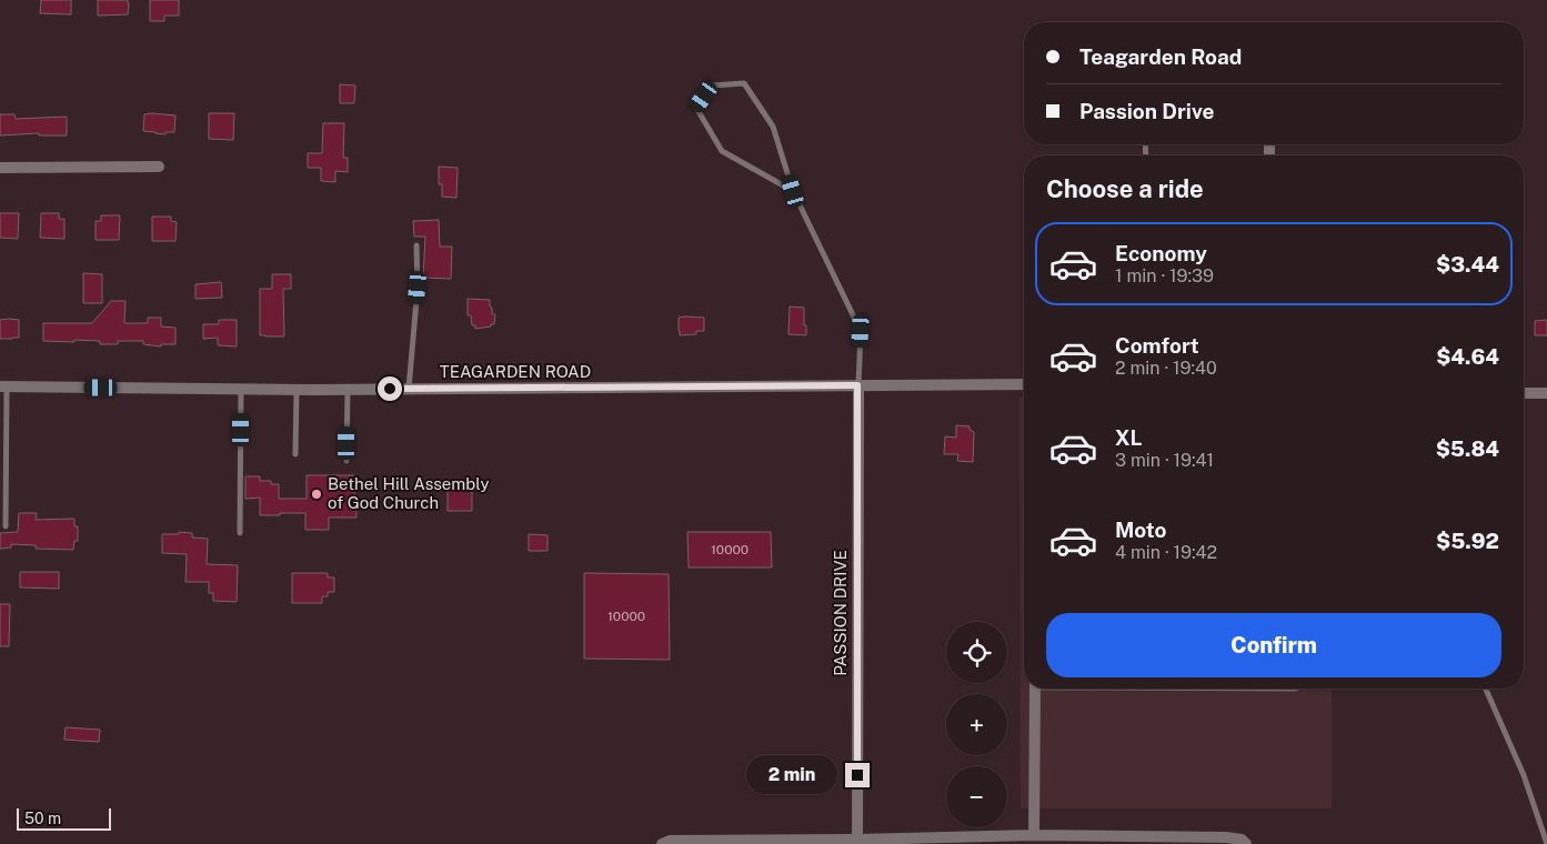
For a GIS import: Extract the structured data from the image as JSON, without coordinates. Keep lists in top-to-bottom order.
{
  "streets": {
    "street": ["TEAGARDEN ROAD", "PASSION DRIVE"]
  },
  "crossings": [
    ["TEAGARDEN ROAD", "PASSION DRIVE"]
  ],
  "places": ["Bethel Hill Assembly of God Church"],
  "house_numbers": ["10000", "10000"],
  "scale_bar": "50 m",
  "page": {
    "banner": ["Teagarden Road", "Passion Drive"],
    "heading": "Choose a ride",
    "list": [
      {
        "name": "Economy",
        "note": "1 min · 19:39",
        "value": "$3.44"
      },
      {
        "name": "Comfort",
        "note": "2 min · 19:40",
        "value": "$4.64"
      },
      {
        "name": "XL",
        "note": "3 min · 19:41",
        "value": "$5.84"
      },
      {
        "name": "Moto",
        "note": "4 min · 19:42",
        "value": "$5.92"
      }
    ],
    "buttons": "Confirm",
    "map_buttons": ["+", "−"],
    "bubble": "2 min",
    "scale": "50 m"
  }
}
